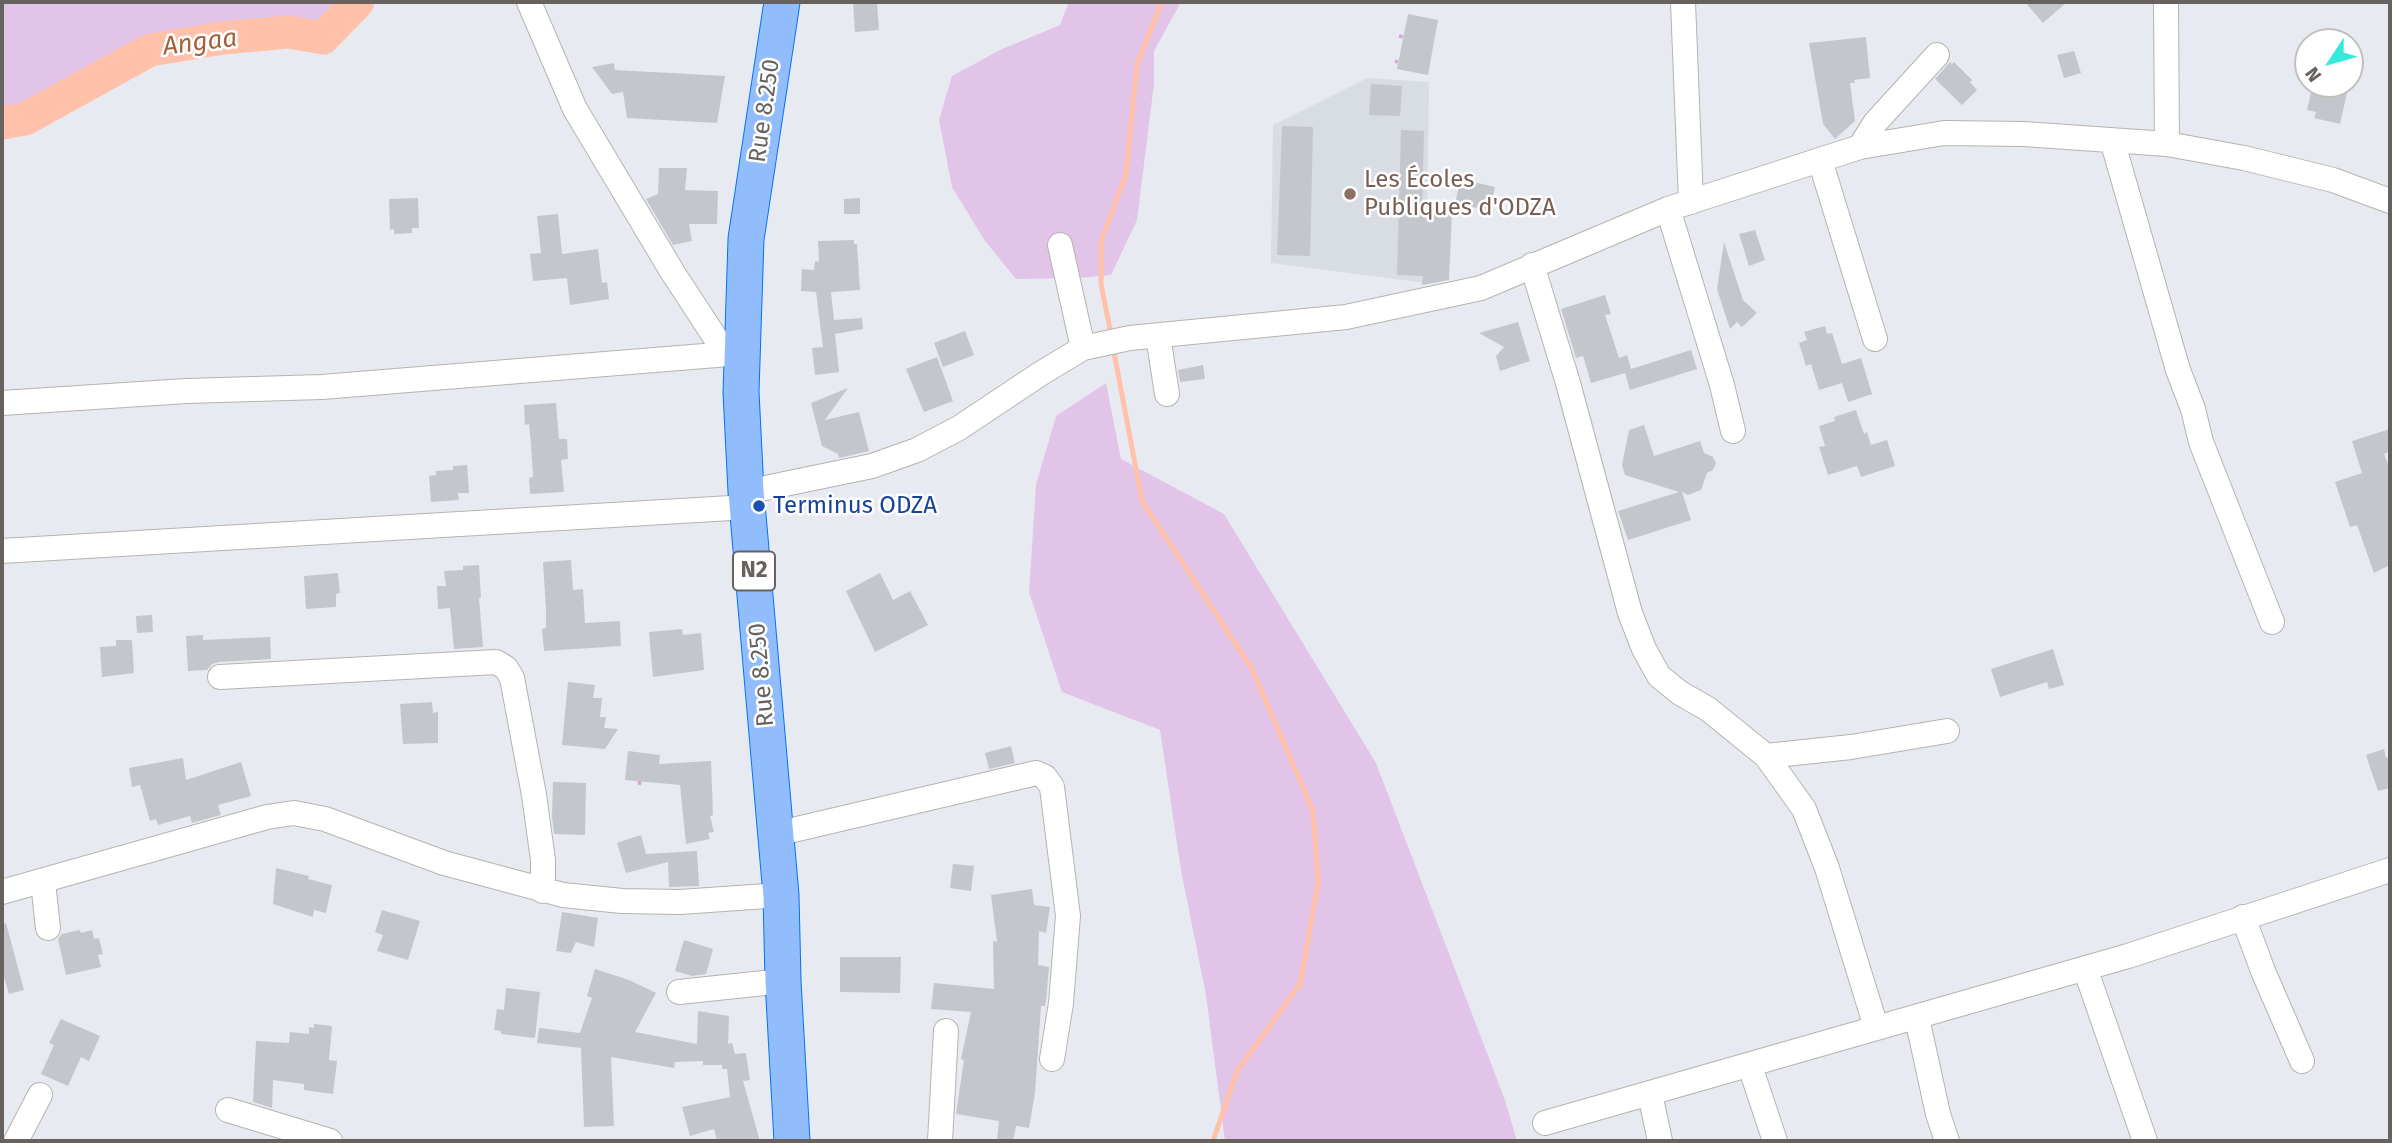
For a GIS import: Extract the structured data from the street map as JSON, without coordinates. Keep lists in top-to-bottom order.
{
  "streets": {
    "highway": ["Rue 8.250", "N2"]
  },
  "water": ["Angaa"],
  "places": ["Les Écoles Publiques d'ODZA", "Terminus ODZA"],
  "north": "bottom left"
}
